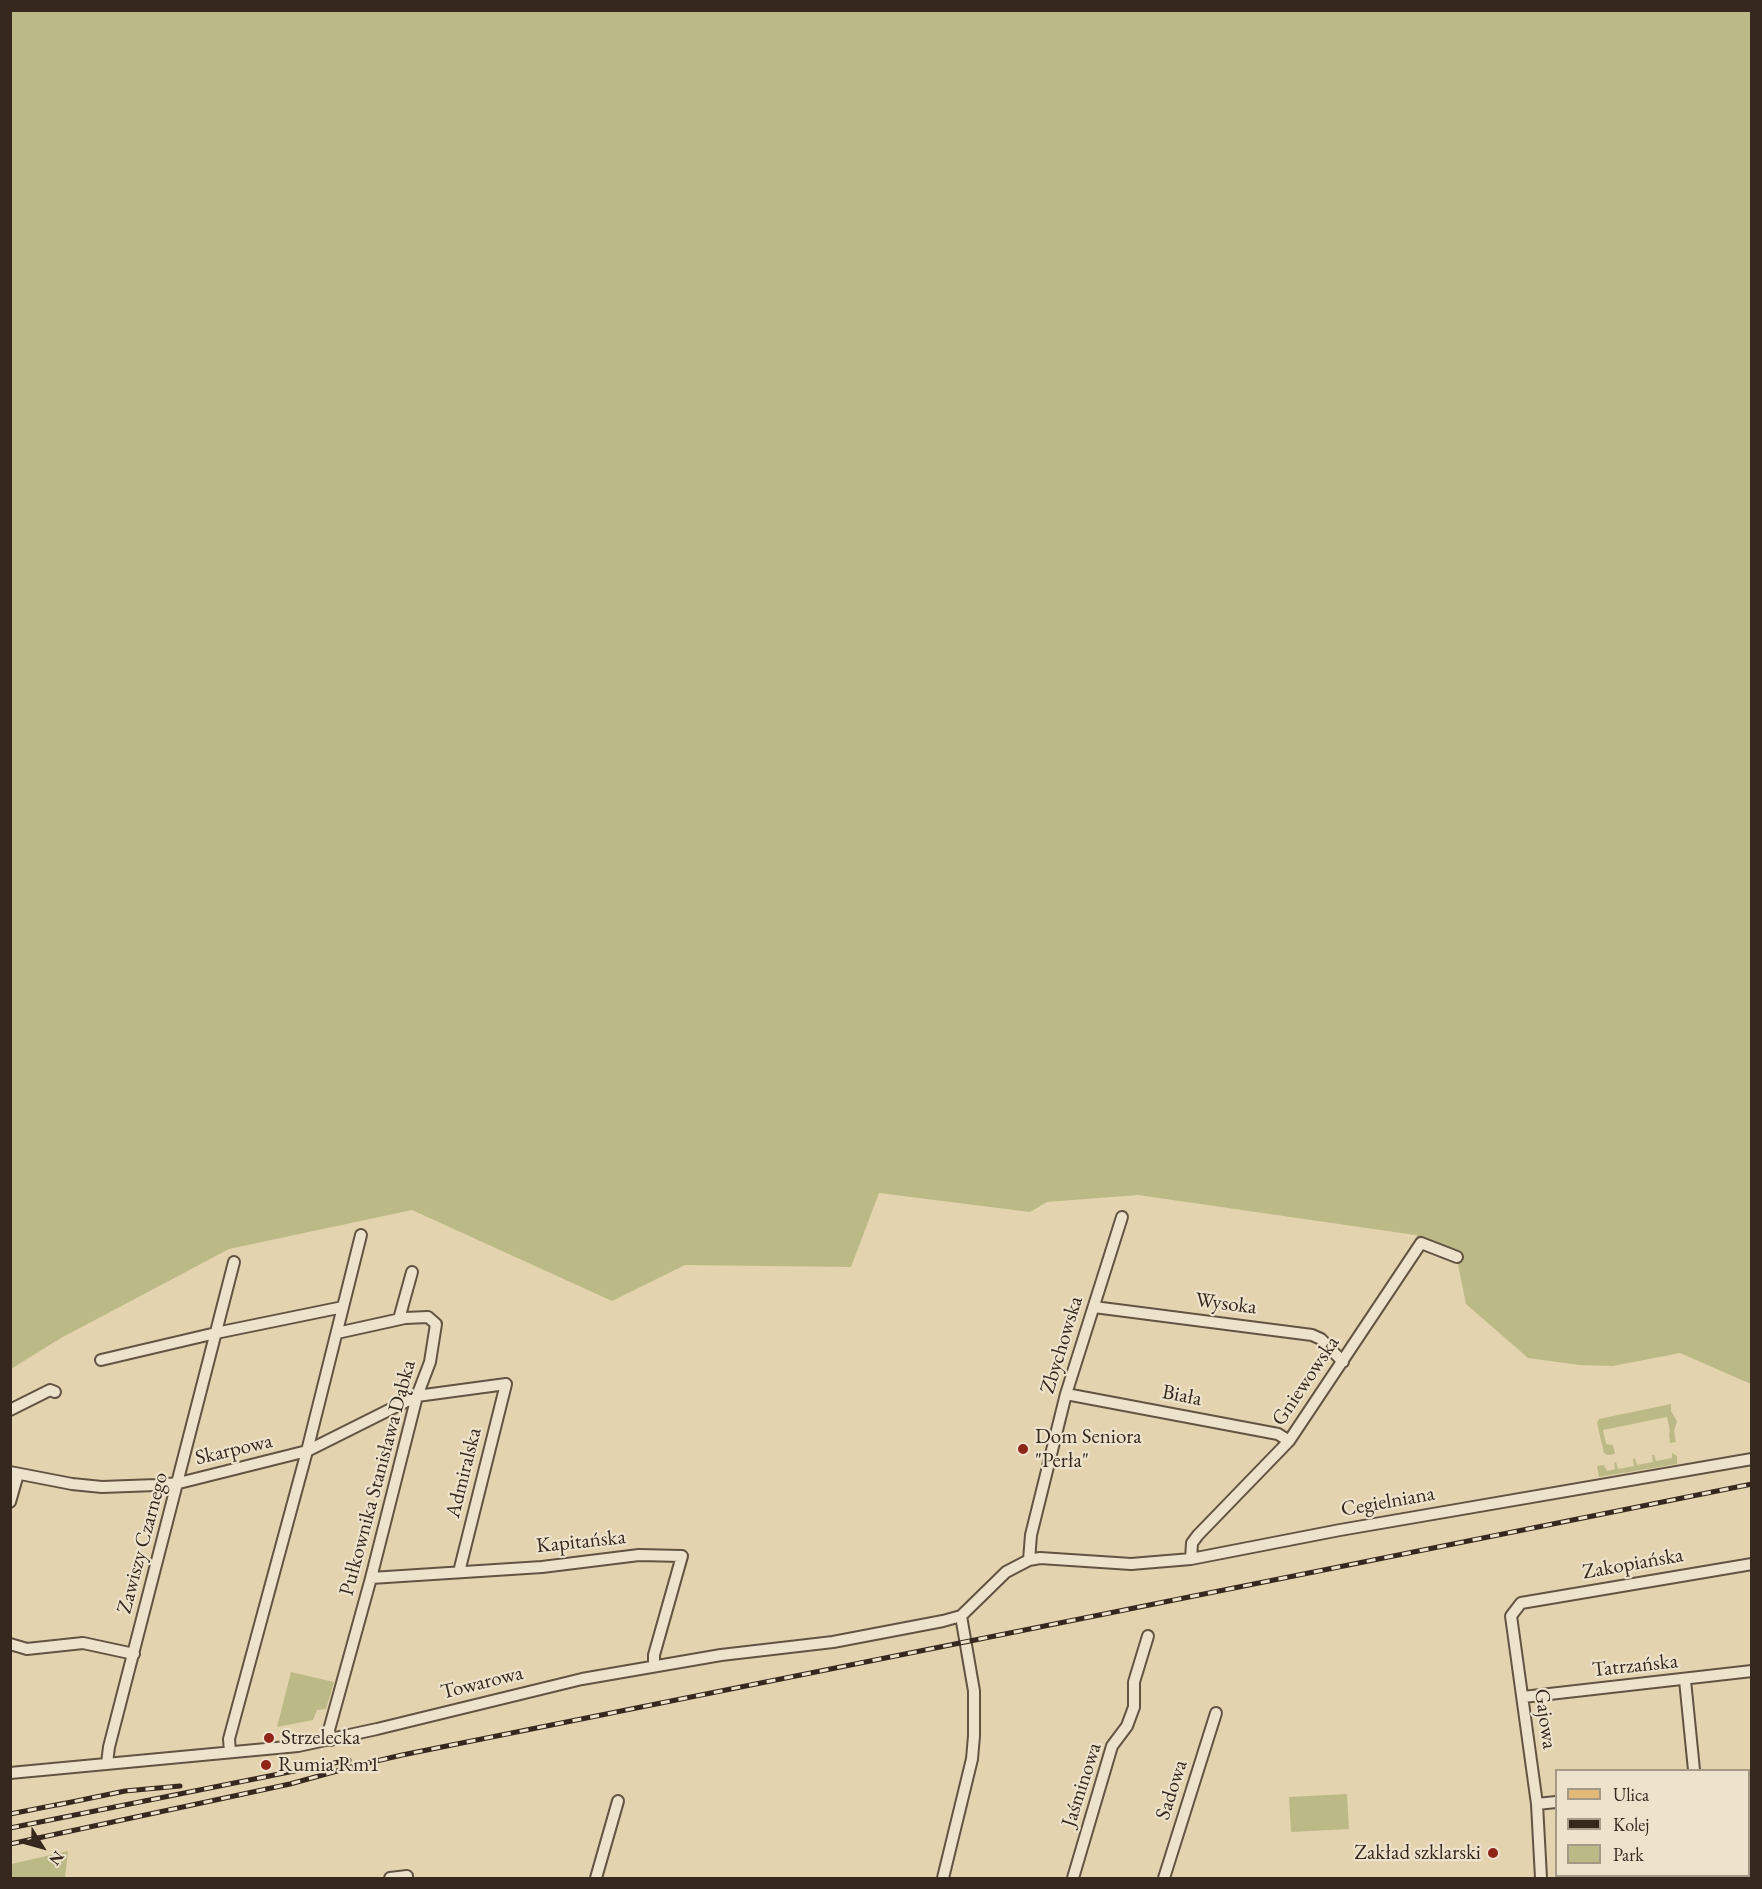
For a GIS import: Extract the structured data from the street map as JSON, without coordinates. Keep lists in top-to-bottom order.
{
  "streets": {
    "street": [
      "Wysoka",
      "Zbychowska",
      "Gniewowska",
      "Biała",
      "Skarpowa",
      "Admiralska",
      "Pułkownika Stanisława Dąbka",
      "Cegielniana",
      "Kapitańska",
      "Zawiszy Czarnego",
      "Zakopiańska",
      "Tatrzańska",
      "Towarowa",
      "Gajowa",
      "Jaśminowa",
      "Sadowa"
    ]
  },
  "crossings": [
    ["Wysoka", "Zbychowska"],
    ["Wysoka", "Gniewowska"],
    ["Zbychowska", "Biała"],
    ["Zbychowska", "Cegielniana"],
    ["Gniewowska", "Biała"],
    ["Gniewowska", "Cegielniana"],
    ["Skarpowa", "Admiralska"],
    ["Skarpowa", "Pułkownika Stanisława Dąbka"],
    ["Skarpowa", "Zawiszy Czarnego"],
    ["Admiralska", "Kapitańska"],
    ["Pułkownika Stanisława Dąbka", "Kapitańska"],
    ["Pułkownika Stanisława Dąbka", "Towarowa"],
    ["Kapitańska", "Towarowa"],
    ["Zawiszy Czarnego", "Towarowa"],
    ["Zakopiańska", "Gajowa"],
    ["Tatrzańska", "Gajowa"]
  ],
  "places": [
    "Dom Seniora \"Perła\"",
    "Strzelecka",
    "Rumia Rm1",
    "Zakład szklarski"
  ],
  "legend": ["Ulica", "Kolej", "Park"],
  "north": "bottom right"
}
